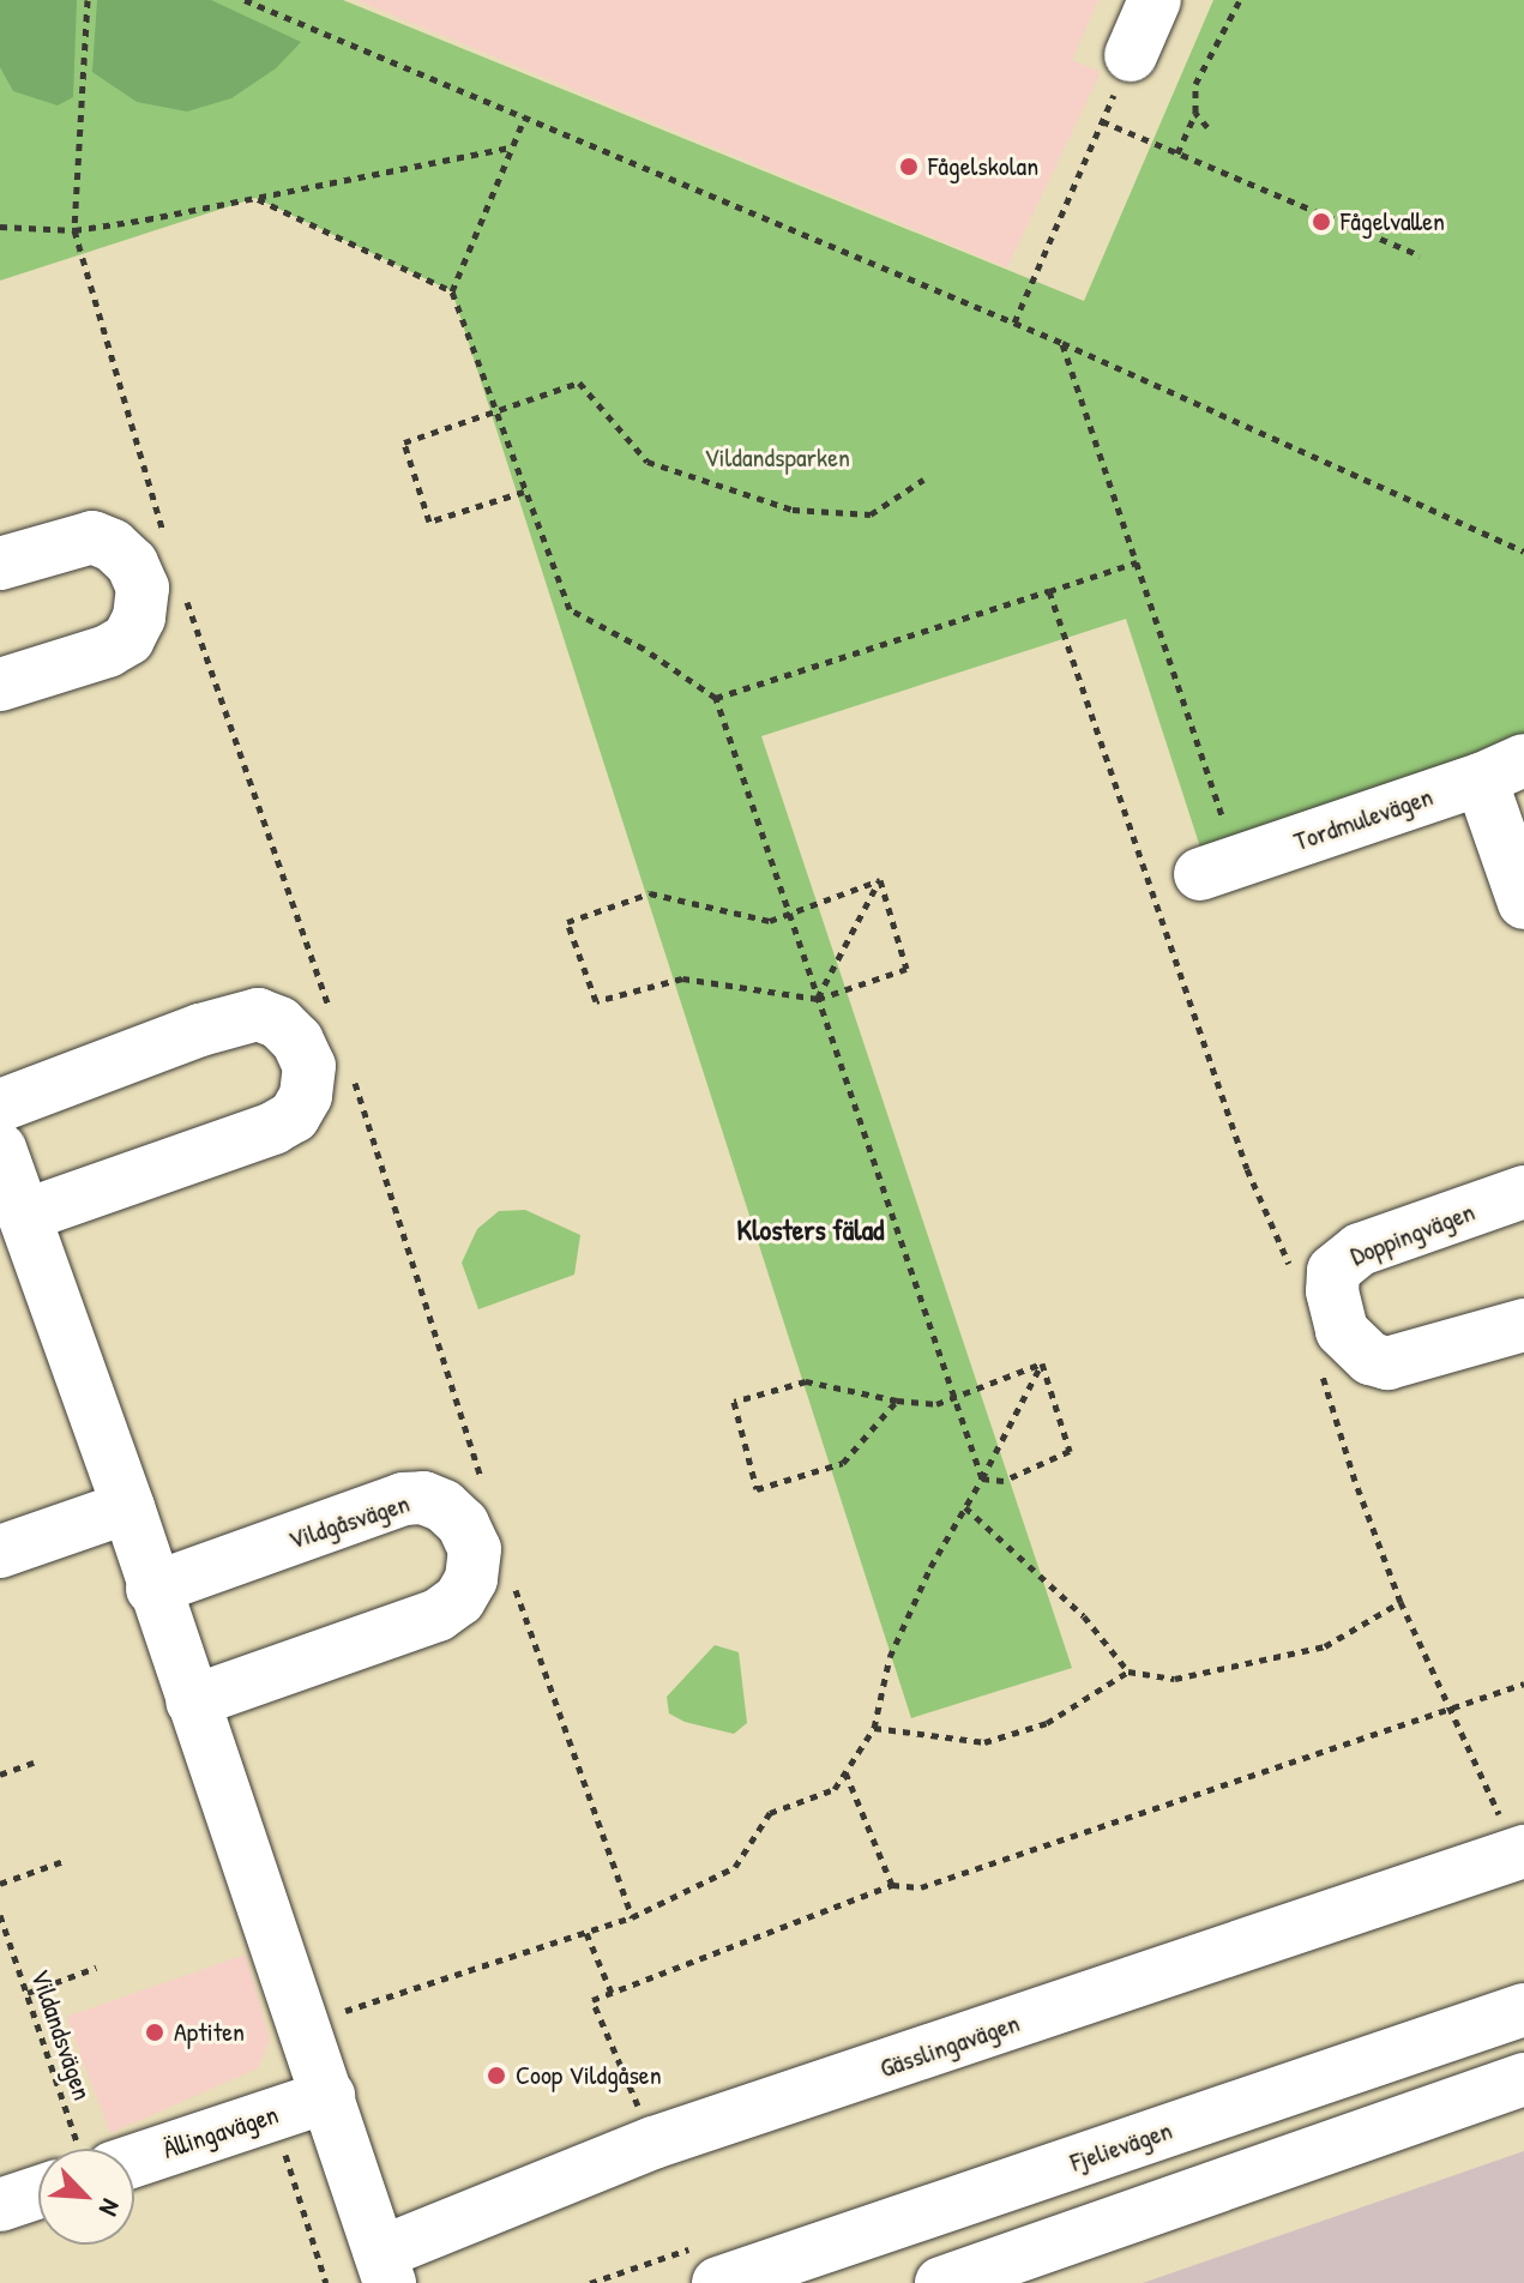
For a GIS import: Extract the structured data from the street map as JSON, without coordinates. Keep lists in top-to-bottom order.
{
  "streets": {
    "street": [
      "Tordmulevägen",
      "Doppingvägen",
      "Vildgåsvägen",
      "Gässlingavägen",
      "Ällingavägen",
      "Fjelievägen"
    ],
    "path": ["Vildandsvägen"]
  },
  "districts": ["Klosters fälad"],
  "parks": ["Vildandsparken"],
  "places": [
    "Fågelskolan",
    "Fågelvallen",
    "Aptiten",
    "Coop Vildgåsen"
  ],
  "north": "bottom right"
}
